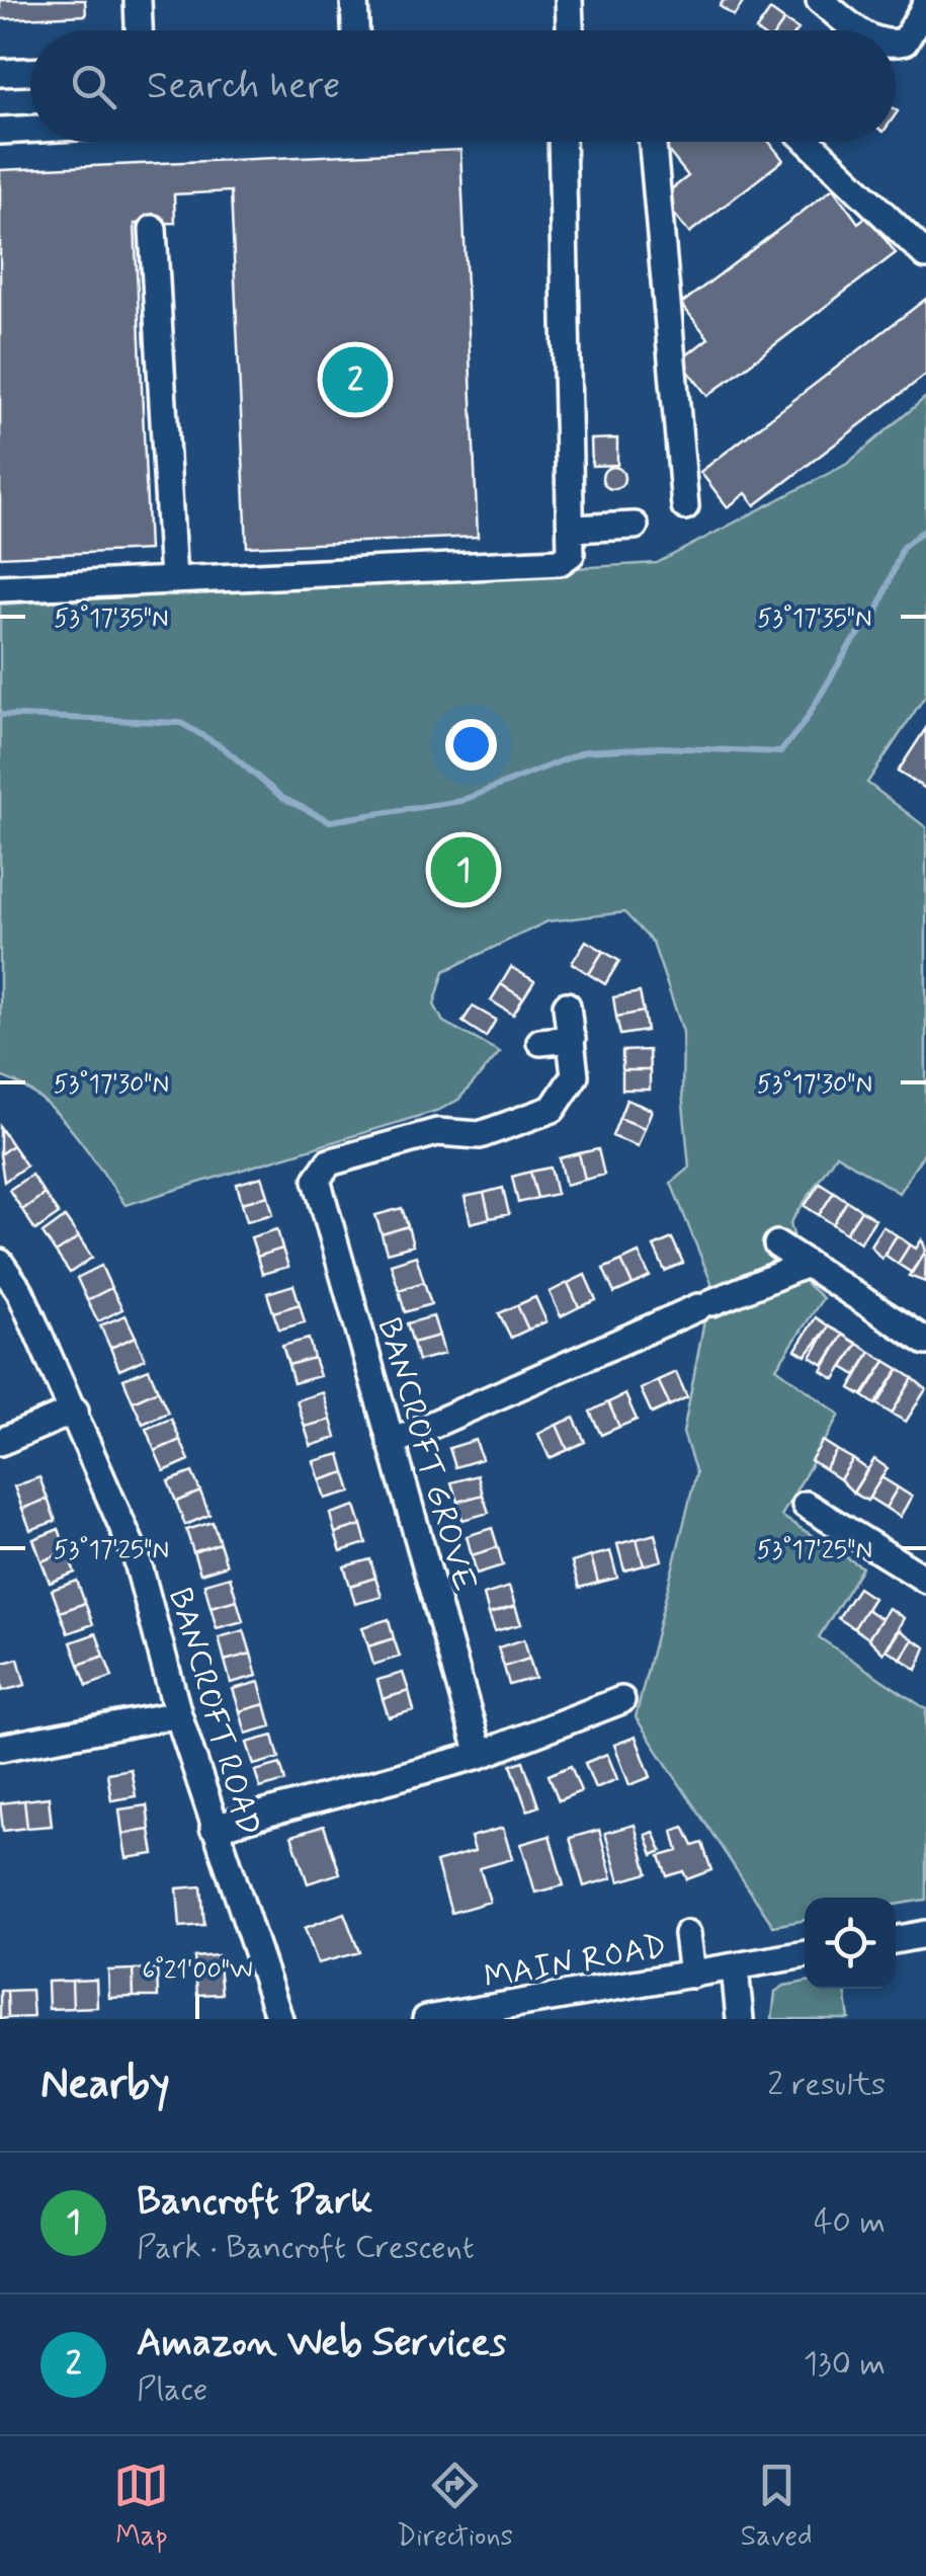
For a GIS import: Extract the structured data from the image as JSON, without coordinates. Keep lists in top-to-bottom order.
{
  "streets": {
    "street": ["BANCROFT GROVE", "BANCROFT ROAD", "MAIN ROAD"]
  },
  "page": {
    "search": "Search here",
    "pins": ["2", "1"],
    "heading": ["Nearby", "2 results"],
    "list": [
      {
        "mark": "1",
        "name": "Bancroft Park",
        "note": "Park · Bancroft Crescent",
        "value": "40 m"
      },
      {
        "mark": "2",
        "name": "Amazon Web Services",
        "note": "Place",
        "value": "130 m"
      }
    ],
    "nav": ["Map", "Directions", "Saved"]
  },
  "coordinates": [
    "53°17'35\"N",
    "53°17'30\"N",
    "53°17'25\"N",
    "6°21'00\"W"
  ]
}
